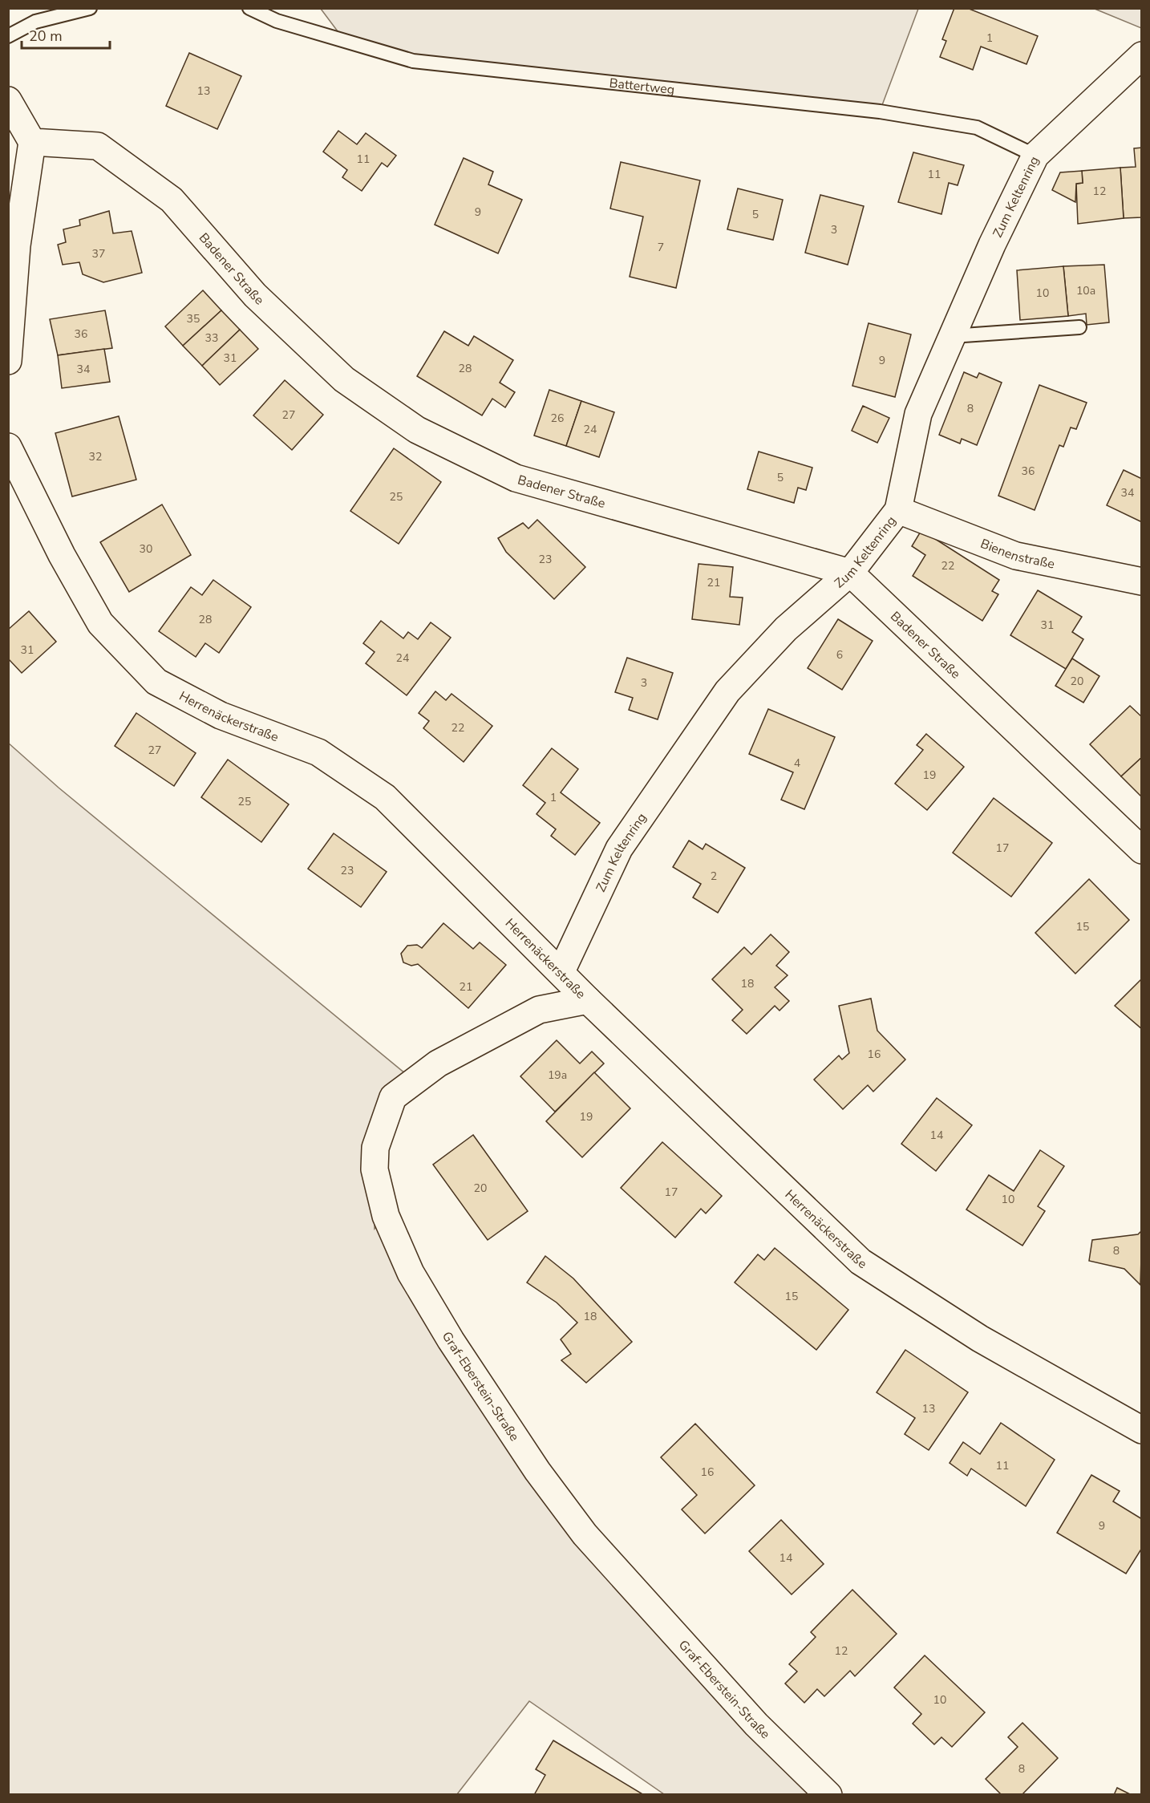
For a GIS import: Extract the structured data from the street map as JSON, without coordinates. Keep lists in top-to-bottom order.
{
  "streets": {
    "street": [
      "Zum Keltenring",
      "Badener Straße",
      "Bienenstraße",
      "Herrenäckerstraße",
      "Graf-Eberstein-Straße"
    ],
    "lane": ["Battertweg"]
  },
  "crossings": [
    ["Battertweg", "Zum Keltenring"],
    ["Zum Keltenring", "Badener Straße"],
    ["Zum Keltenring", "Bienenstraße"],
    ["Zum Keltenring", "Herrenäckerstraße"],
    ["Herrenäckerstraße", "Graf-Eberstein-Straße"]
  ],
  "house_numbers": [
    "1",
    "13",
    "11",
    "11",
    "12",
    "9",
    "5",
    "3",
    "7",
    "37",
    "10a",
    "10",
    "35",
    "36",
    "33",
    "31",
    "9",
    "28",
    "34",
    "8",
    "27",
    "26",
    "24",
    "32",
    "36",
    "5",
    "34",
    "25",
    "30",
    "23",
    "22",
    "21",
    "28",
    "31",
    "31",
    "6",
    "24",
    "20",
    "3",
    "22",
    "27",
    "4",
    "19",
    "1",
    "25",
    "17",
    "23",
    "2",
    "15",
    "18",
    "21",
    "16",
    "19a",
    "19",
    "14",
    "20",
    "17",
    "10",
    "8",
    "15",
    "18",
    "13",
    "11",
    "16",
    "9",
    "14",
    "12",
    "10",
    "8"
  ],
  "scale_bar": "20 m"
}
